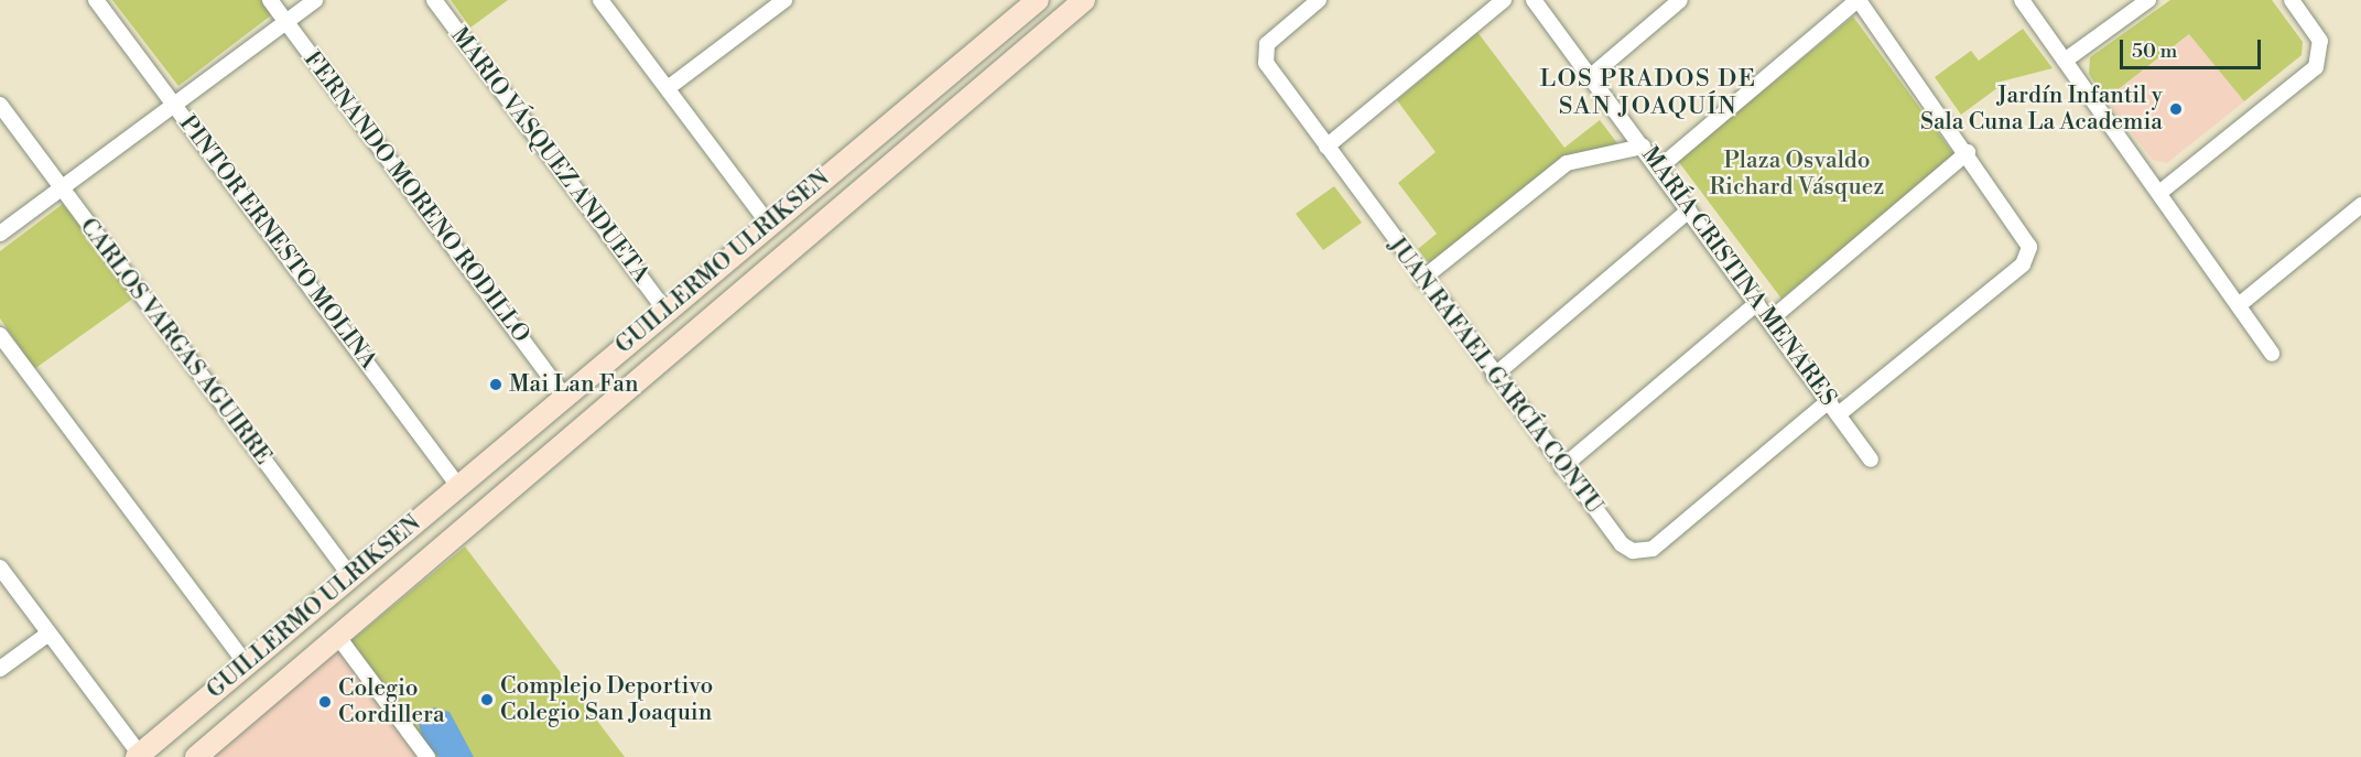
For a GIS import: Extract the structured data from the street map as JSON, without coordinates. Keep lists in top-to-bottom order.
{
  "streets": {
    "main road": ["GUILLERMO ULRIKSEN"],
    "street": [
      "MARIO VÁSQUEZ ANDUETA",
      "FERNANDO MORENO RODILLO",
      "PINTOR ERNESTO MOLINA",
      "MARÍA CRISTINA MENARES",
      "CARLOS VARGAS AGUIRRE",
      "JUAN RAFAEL GARCÍA CONTU"
    ]
  },
  "crossings": [
    ["MARIO VÁSQUEZ ANDUETA", "GUILLERMO ULRIKSEN"],
    ["FERNANDO MORENO RODILLO", "GUILLERMO ULRIKSEN"],
    ["PINTOR ERNESTO MOLINA", "GUILLERMO ULRIKSEN"],
    ["GUILLERMO ULRIKSEN", "CARLOS VARGAS AGUIRRE"],
    ["MARÍA CRISTINA MENARES", "JUAN RAFAEL GARCÍA CONTU"]
  ],
  "districts": ["LOS PRADOS DE SAN JOAQUÍN"],
  "parks": ["Plaza Osvaldo Richard Vásquez"],
  "places": [
    "Jardín Infantil y Sala Cuna La Academia",
    "Mai Lan Fan",
    "Complejo Deportivo Colegio San Joaquin",
    "Colegio Cordillera"
  ],
  "scale_bar": "50 m"
}
